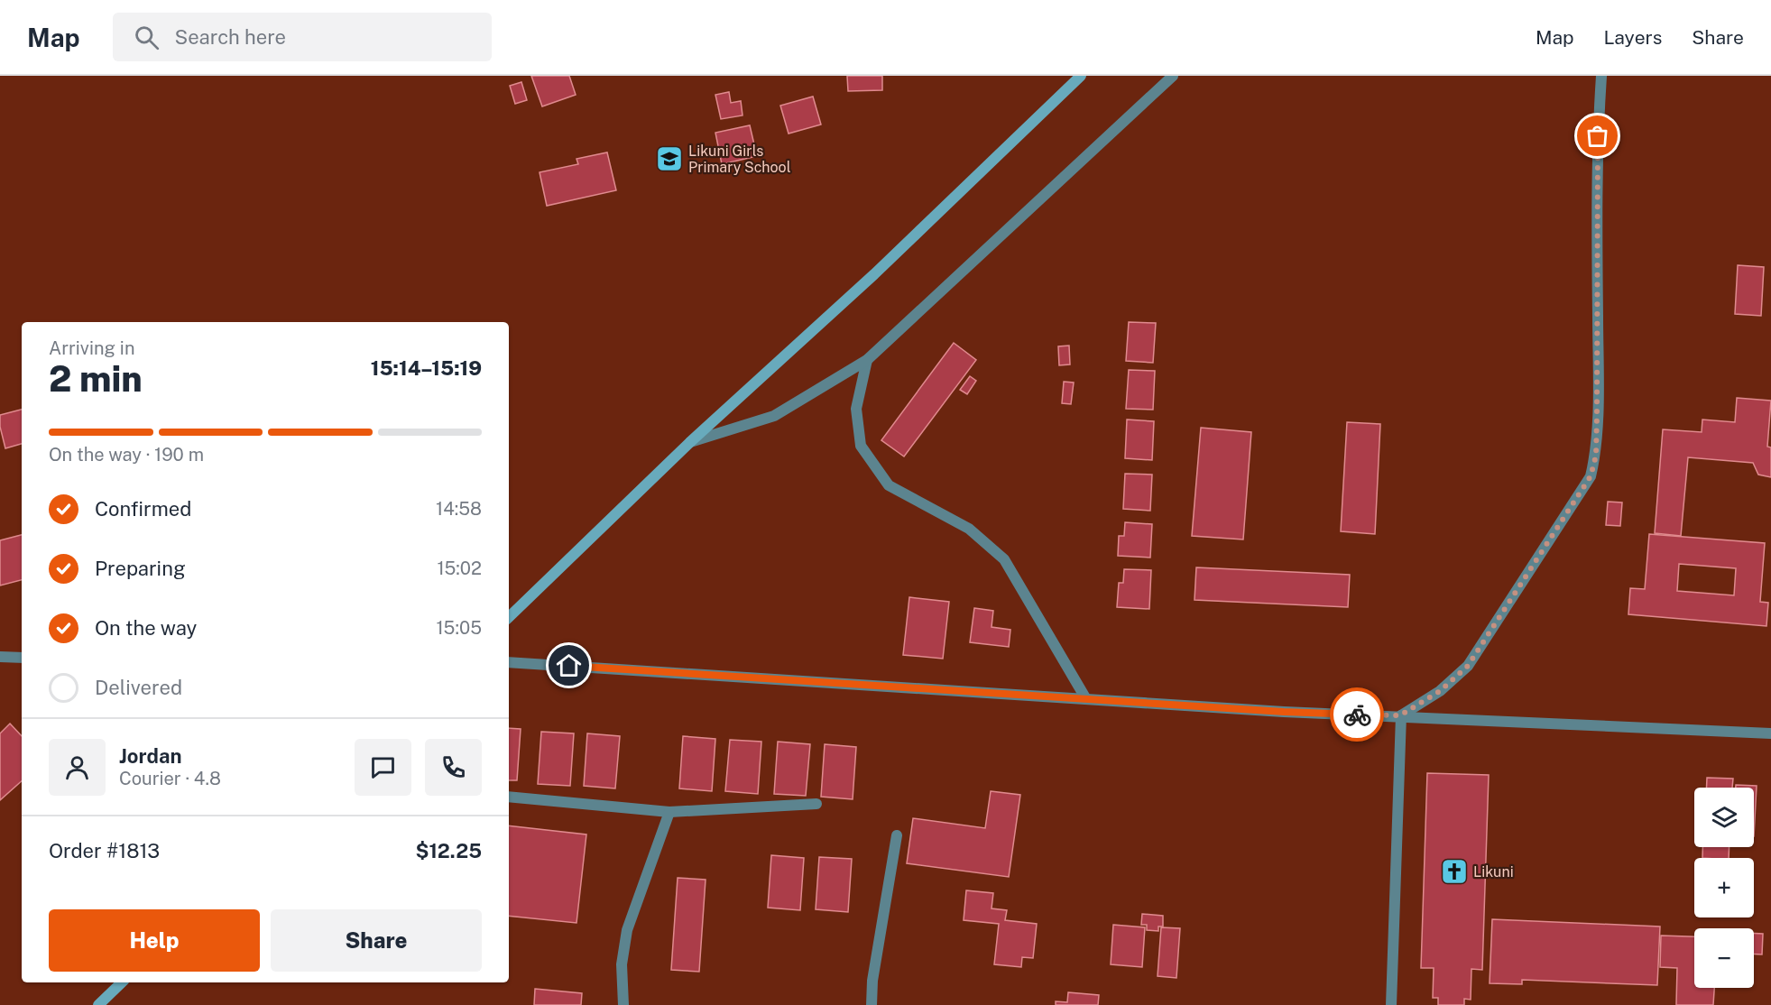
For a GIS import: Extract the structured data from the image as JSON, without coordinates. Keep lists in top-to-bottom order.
{
  "places": {
    "school or university": ["Likuni Girls Primary School"],
    "church": ["Likuni"]
  },
  "page": {
    "header": "Map",
    "search": "Search here",
    "nav": ["Map", "Layers", "Share"],
    "heading": ["2 min", "Arriving in", "15:14–15:19"],
    "panel": [
      "Jordan",
      "Courier · 4.8",
      "Order #1813",
      "$12.25"
    ],
    "bar": "On the way · 190 m",
    "list": [
      ["Confirmed", "14:58"],
      ["Preparing", "15:02"],
      ["On the way", "15:05"],
      "Delivered"
    ],
    "map_buttons": ["+", "−"],
    "buttons": ["Help", "Share"]
  }
}
